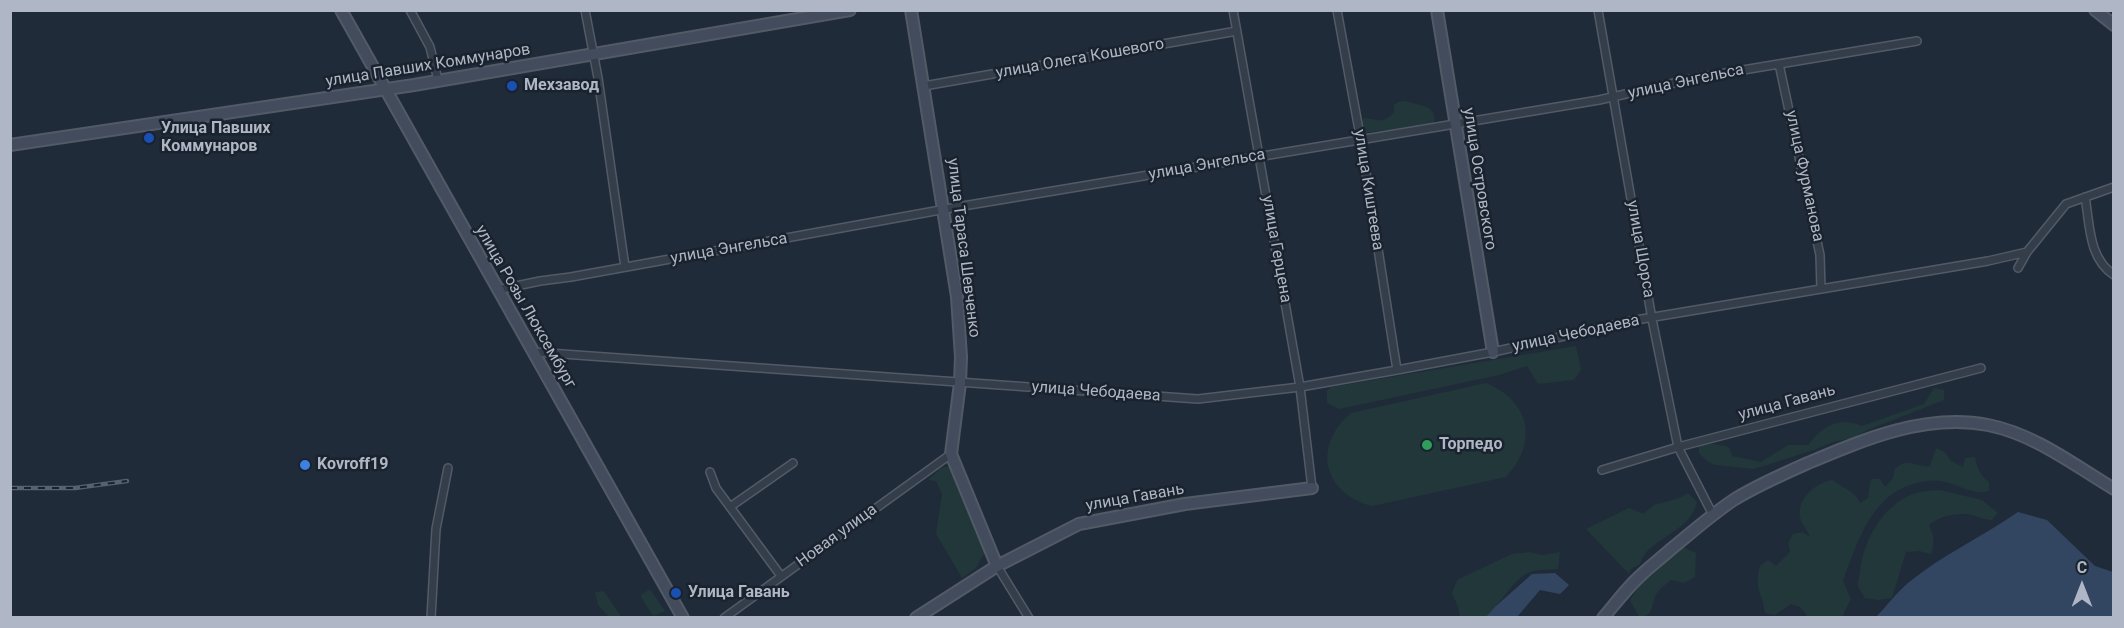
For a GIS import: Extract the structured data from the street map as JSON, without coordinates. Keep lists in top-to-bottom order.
{
  "streets": {
    "street": [
      "улица Олега Кошевого",
      "улица Павших Коммунаров",
      "улица Энгельса",
      "улица Фурманова",
      "улица Островского",
      "улица Киштеева",
      "улица Тараса Шевченко",
      "улица Герцена",
      "улица Щорса",
      "улица Розы Люксембург",
      "улица Чебодаева",
      "улица Гавань",
      "Новая улица"
    ]
  },
  "crossings": [
    ["улица Олега Кошевого", "улица Тараса Шевченко"],
    ["улица Олега Кошевого", "улица Герцена"],
    ["улица Павших Коммунаров", "улица Розы Люксембург"],
    ["улица Энгельса", "улица Фурманова"],
    ["улица Энгельса", "улица Островского"],
    ["улица Энгельса", "улица Киштеева"],
    ["улица Энгельса", "улица Тараса Шевченко"],
    ["улица Энгельса", "улица Герцена"],
    ["улица Энгельса", "улица Щорса"],
    ["улица Энгельса", "улица Розы Люксембург"],
    ["улица Фурманова", "улица Чебодаева"],
    ["улица Островского", "улица Чебодаева"],
    ["улица Киштеева", "улица Чебодаева"],
    ["улица Тараса Шевченко", "улица Чебодаева"],
    ["улица Тараса Шевченко", "улица Гавань"],
    ["улица Тараса Шевченко", "Новая улица"],
    ["улица Герцена", "улица Чебодаева"],
    ["улица Герцена", "улица Гавань"],
    ["улица Щорса", "улица Чебодаева"],
    ["улица Щорса", "улица Гавань"],
    ["улица Розы Люксембург", "улица Чебодаева"]
  ],
  "places": [
    "Мехзавод",
    "Улица Павших Коммунаров",
    "Торпедо",
    "Kovroff19",
    "Улица Гавань"
  ],
  "north": "top"
}
